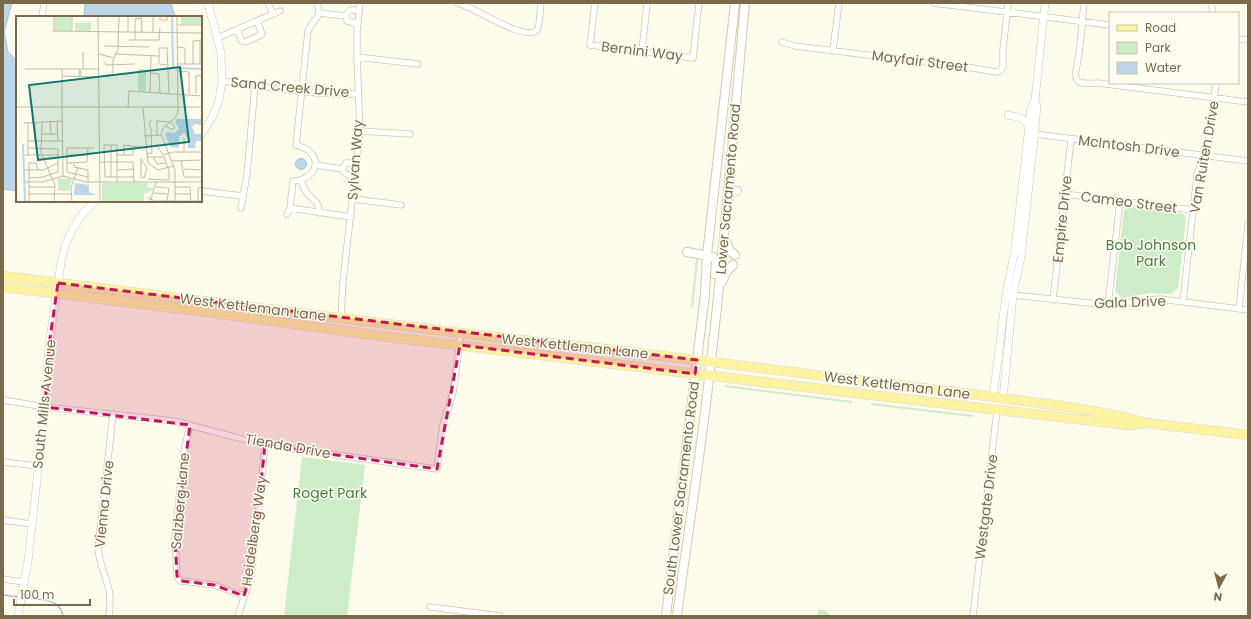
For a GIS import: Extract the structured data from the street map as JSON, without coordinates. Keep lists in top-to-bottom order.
{
  "streets": {
    "main road": ["Lower Sacramento Road", "West Kettleman Lane", "South Lower Sacramento Road"],
    "street": [
      "Bernini Way",
      "Mayfair Street",
      "Sand Creek Drive",
      "McIntosh Drive",
      "Van Ruiten Drive",
      "Sylvan Way",
      "Cameo Street",
      "Empire Drive",
      "Gala Drive",
      "South Mills Avenue",
      "Tienda Drive",
      "Salzberg Lane",
      "Vienna Drive",
      "Westgate Drive",
      "Heidelberg Way"
    ]
  },
  "crossings": [
    ["Sand Creek Drive", "Sylvan Way"],
    ["McIntosh Drive", "Van Ruiten Drive"],
    ["McIntosh Drive", "Empire Drive"],
    ["McIntosh Drive", "Westgate Drive"],
    ["Van Ruiten Drive", "Cameo Street"],
    ["Van Ruiten Drive", "Gala Drive"],
    ["Sylvan Way", "West Kettleman Lane"],
    ["Lower Sacramento Road", "West Kettleman Lane"],
    ["Lower Sacramento Road", "South Lower Sacramento Road"],
    ["Cameo Street", "Empire Drive"],
    ["Empire Drive", "Gala Drive"],
    ["Gala Drive", "Westgate Drive"],
    ["West Kettleman Lane", "South Mills Avenue"],
    ["West Kettleman Lane", "Tienda Drive"],
    ["West Kettleman Lane", "South Lower Sacramento Road"],
    ["West Kettleman Lane", "Westgate Drive"],
    ["South Mills Avenue", "Tienda Drive"],
    ["Tienda Drive", "Salzberg Lane"],
    ["Tienda Drive", "Vienna Drive"],
    ["Tienda Drive", "Heidelberg Way"],
    ["Salzberg Lane", "Heidelberg Way"]
  ],
  "parks": ["Bob Johnson Park", "Roget Park"],
  "legend": ["Road", "Park", "Water"],
  "scale_bar": "100 m",
  "north": "bottom"
}
